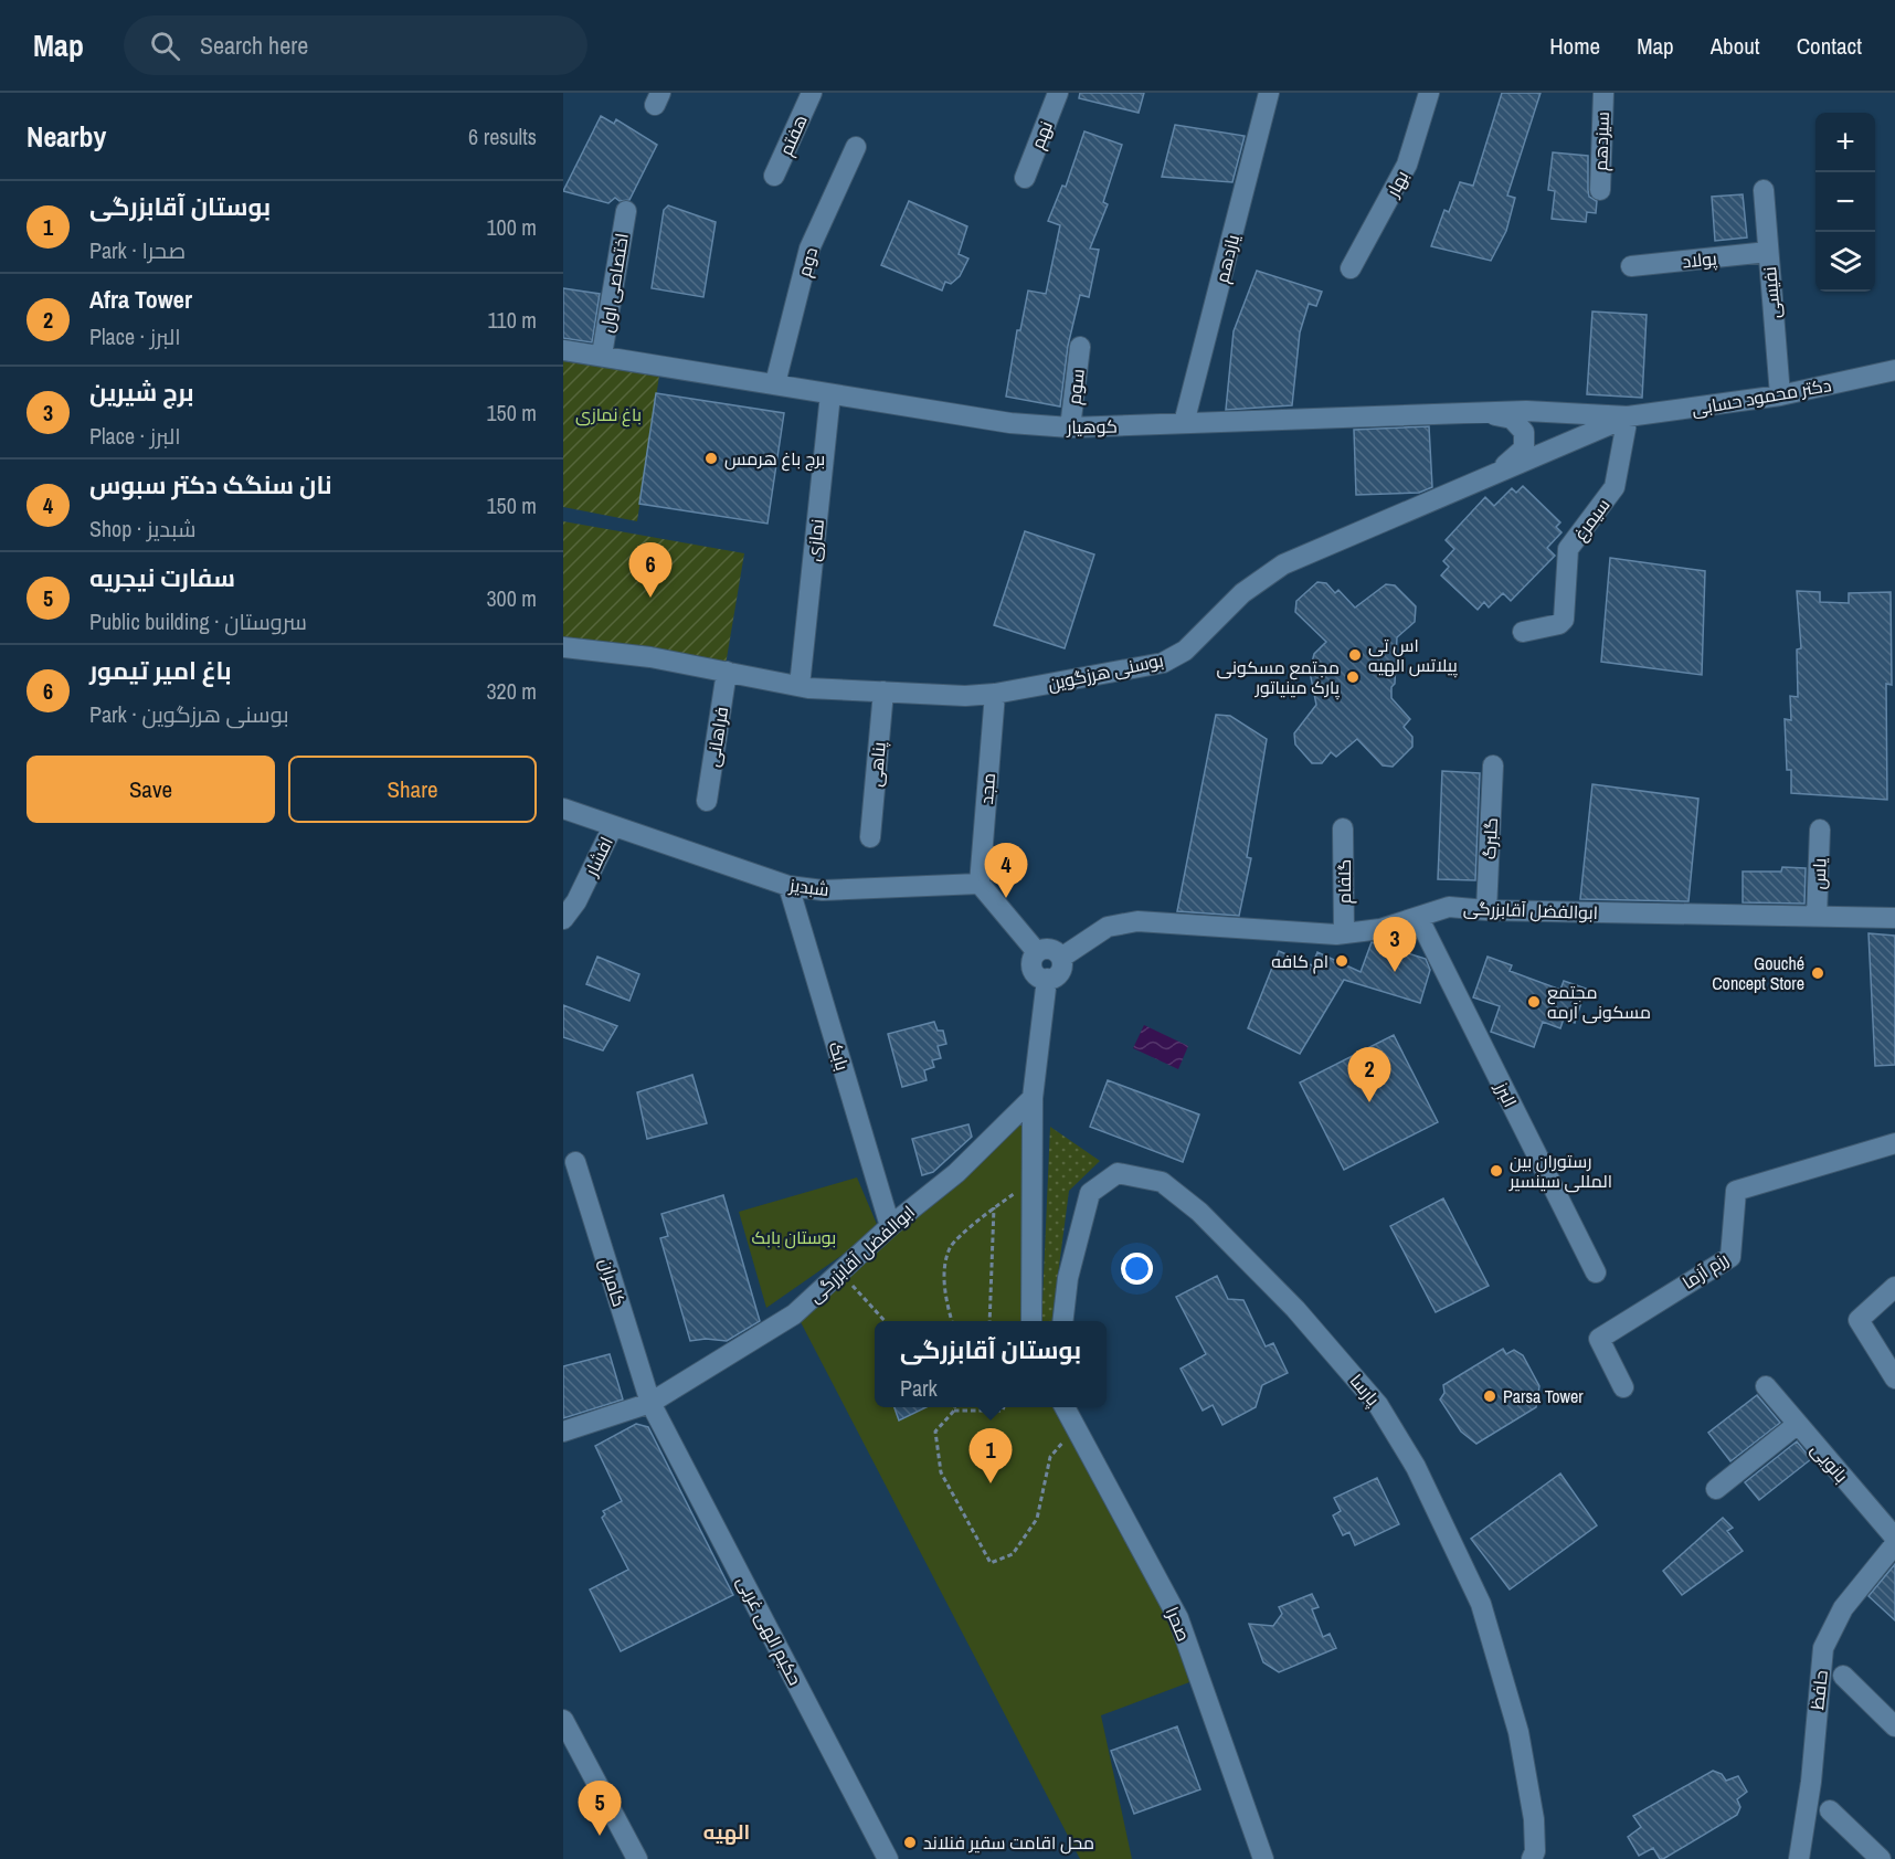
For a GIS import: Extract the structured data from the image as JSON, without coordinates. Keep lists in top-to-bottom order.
{
  "streets": {
    "street": [
      "هفتم",
      "نهم",
      "سیزدهم",
      "بهار",
      "یازدهم",
      "پولاد",
      "دوم",
      "اختصاصی اول",
      "نفیسی",
      "سوم",
      "دکتر محمود حسابی",
      "کوهیار",
      "سیمرغ",
      "نمازی",
      "بوسنی هرزگوین",
      "فراهانی",
      "پناهی",
      "مجد",
      "گلبرگ",
      "افشار",
      "یاس",
      "گلفام",
      "شبدیز",
      "ابوالفضل آقابزرگی",
      "بابک",
      "البرز",
      "رزم آزما",
      "کامران",
      "پارسا",
      "بانویی",
      "صحرا",
      "حکیم الهی غربی",
      "حافظ"
    ]
  },
  "crossings": [
    ["یازدهم", "کوهیار"],
    ["پولاد", "نفیسی"],
    ["دوم", "کوهیار"],
    ["اختصاصی اول", "کوهیار"],
    ["نفیسی", "دکتر محمود حسابی"],
    ["سوم", "کوهیار"],
    ["دکتر محمود حسابی", "کوهیار"],
    ["دکتر محمود حسابی", "سیمرغ"],
    ["دکتر محمود حسابی", "بوسنی هرزگوین"],
    ["کوهیار", "سیمرغ"],
    ["کوهیار", "نمازی"],
    ["کوهیار", "بوسنی هرزگوین"],
    ["سیمرغ", "بوسنی هرزگوین"],
    ["نمازی", "بوسنی هرزگوین"],
    ["بوسنی هرزگوین", "فراهانی"],
    ["بوسنی هرزگوین", "پناهی"],
    ["بوسنی هرزگوین", "مجد"],
    ["مجد", "شبدیز"],
    ["گلبرگ", "ابوالفضل آقابزرگی"],
    ["افشار", "شبدیز"],
    ["یاس", "ابوالفضل آقابزرگی"],
    ["گلفام", "ابوالفضل آقابزرگی"],
    ["شبدیز", "بابک"],
    ["ابوالفضل آقابزرگی", "بابک"],
    ["ابوالفضل آقابزرگی", "البرز"],
    ["ابوالفضل آقابزرگی", "کامران"],
    ["ابوالفضل آقابزرگی", "حکیم الهی غربی"],
    ["کامران", "حکیم الهی غربی"]
  ],
  "districts": ["الهیه"],
  "parks": ["باغ نمازی", "بوستان بابک"],
  "places": [
    "برج باغ هرمس",
    "اس تی پیلاتس الهیه",
    "مجتمع مسکونی پارک مینیاتور",
    "ام کافه",
    "Gouché Concept Store",
    "مجتمع مسکونی آرمه",
    "رستوران بین المللی سینسیر",
    "Parsa Tower",
    "محل اقامت سفیر فنلاند"
  ],
  "page": {
    "header": "Map",
    "search": "Search here",
    "nav": [
      "Home",
      "Map",
      "About",
      "Contact"
    ],
    "heading": ["Nearby", "6 results"],
    "map_buttons": ["+", "−"],
    "list": [
      {
        "mark": "1",
        "name": "بوستان آقابزرگی",
        "note": "Park · صحرا",
        "value": "100 m"
      },
      {
        "mark": "2",
        "name": "Afra Tower",
        "note": "Place · البرز",
        "value": "110 m"
      },
      {
        "mark": "3",
        "name": "برج شیرین",
        "note": "Place · البرز",
        "value": "150 m"
      },
      {
        "mark": "4",
        "name": "نان سنگک دکتر سبوس",
        "note": "Shop · شبدیز",
        "value": "150 m"
      },
      {
        "mark": "5",
        "name": "سفارت نیجریه",
        "note": "Public building · سروستان",
        "value": "300 m"
      },
      {
        "mark": "6",
        "name": "باغ امیر تیمور",
        "note": "Park · بوسنی هرزگوین",
        "value": "320 m"
      }
    ],
    "pins": [
      "6",
      "4",
      "3",
      "2",
      "1",
      "5"
    ],
    "buttons": ["Save", "Share"],
    "popup": ["بوستان آقابزرگی", "Park"]
  }
}
